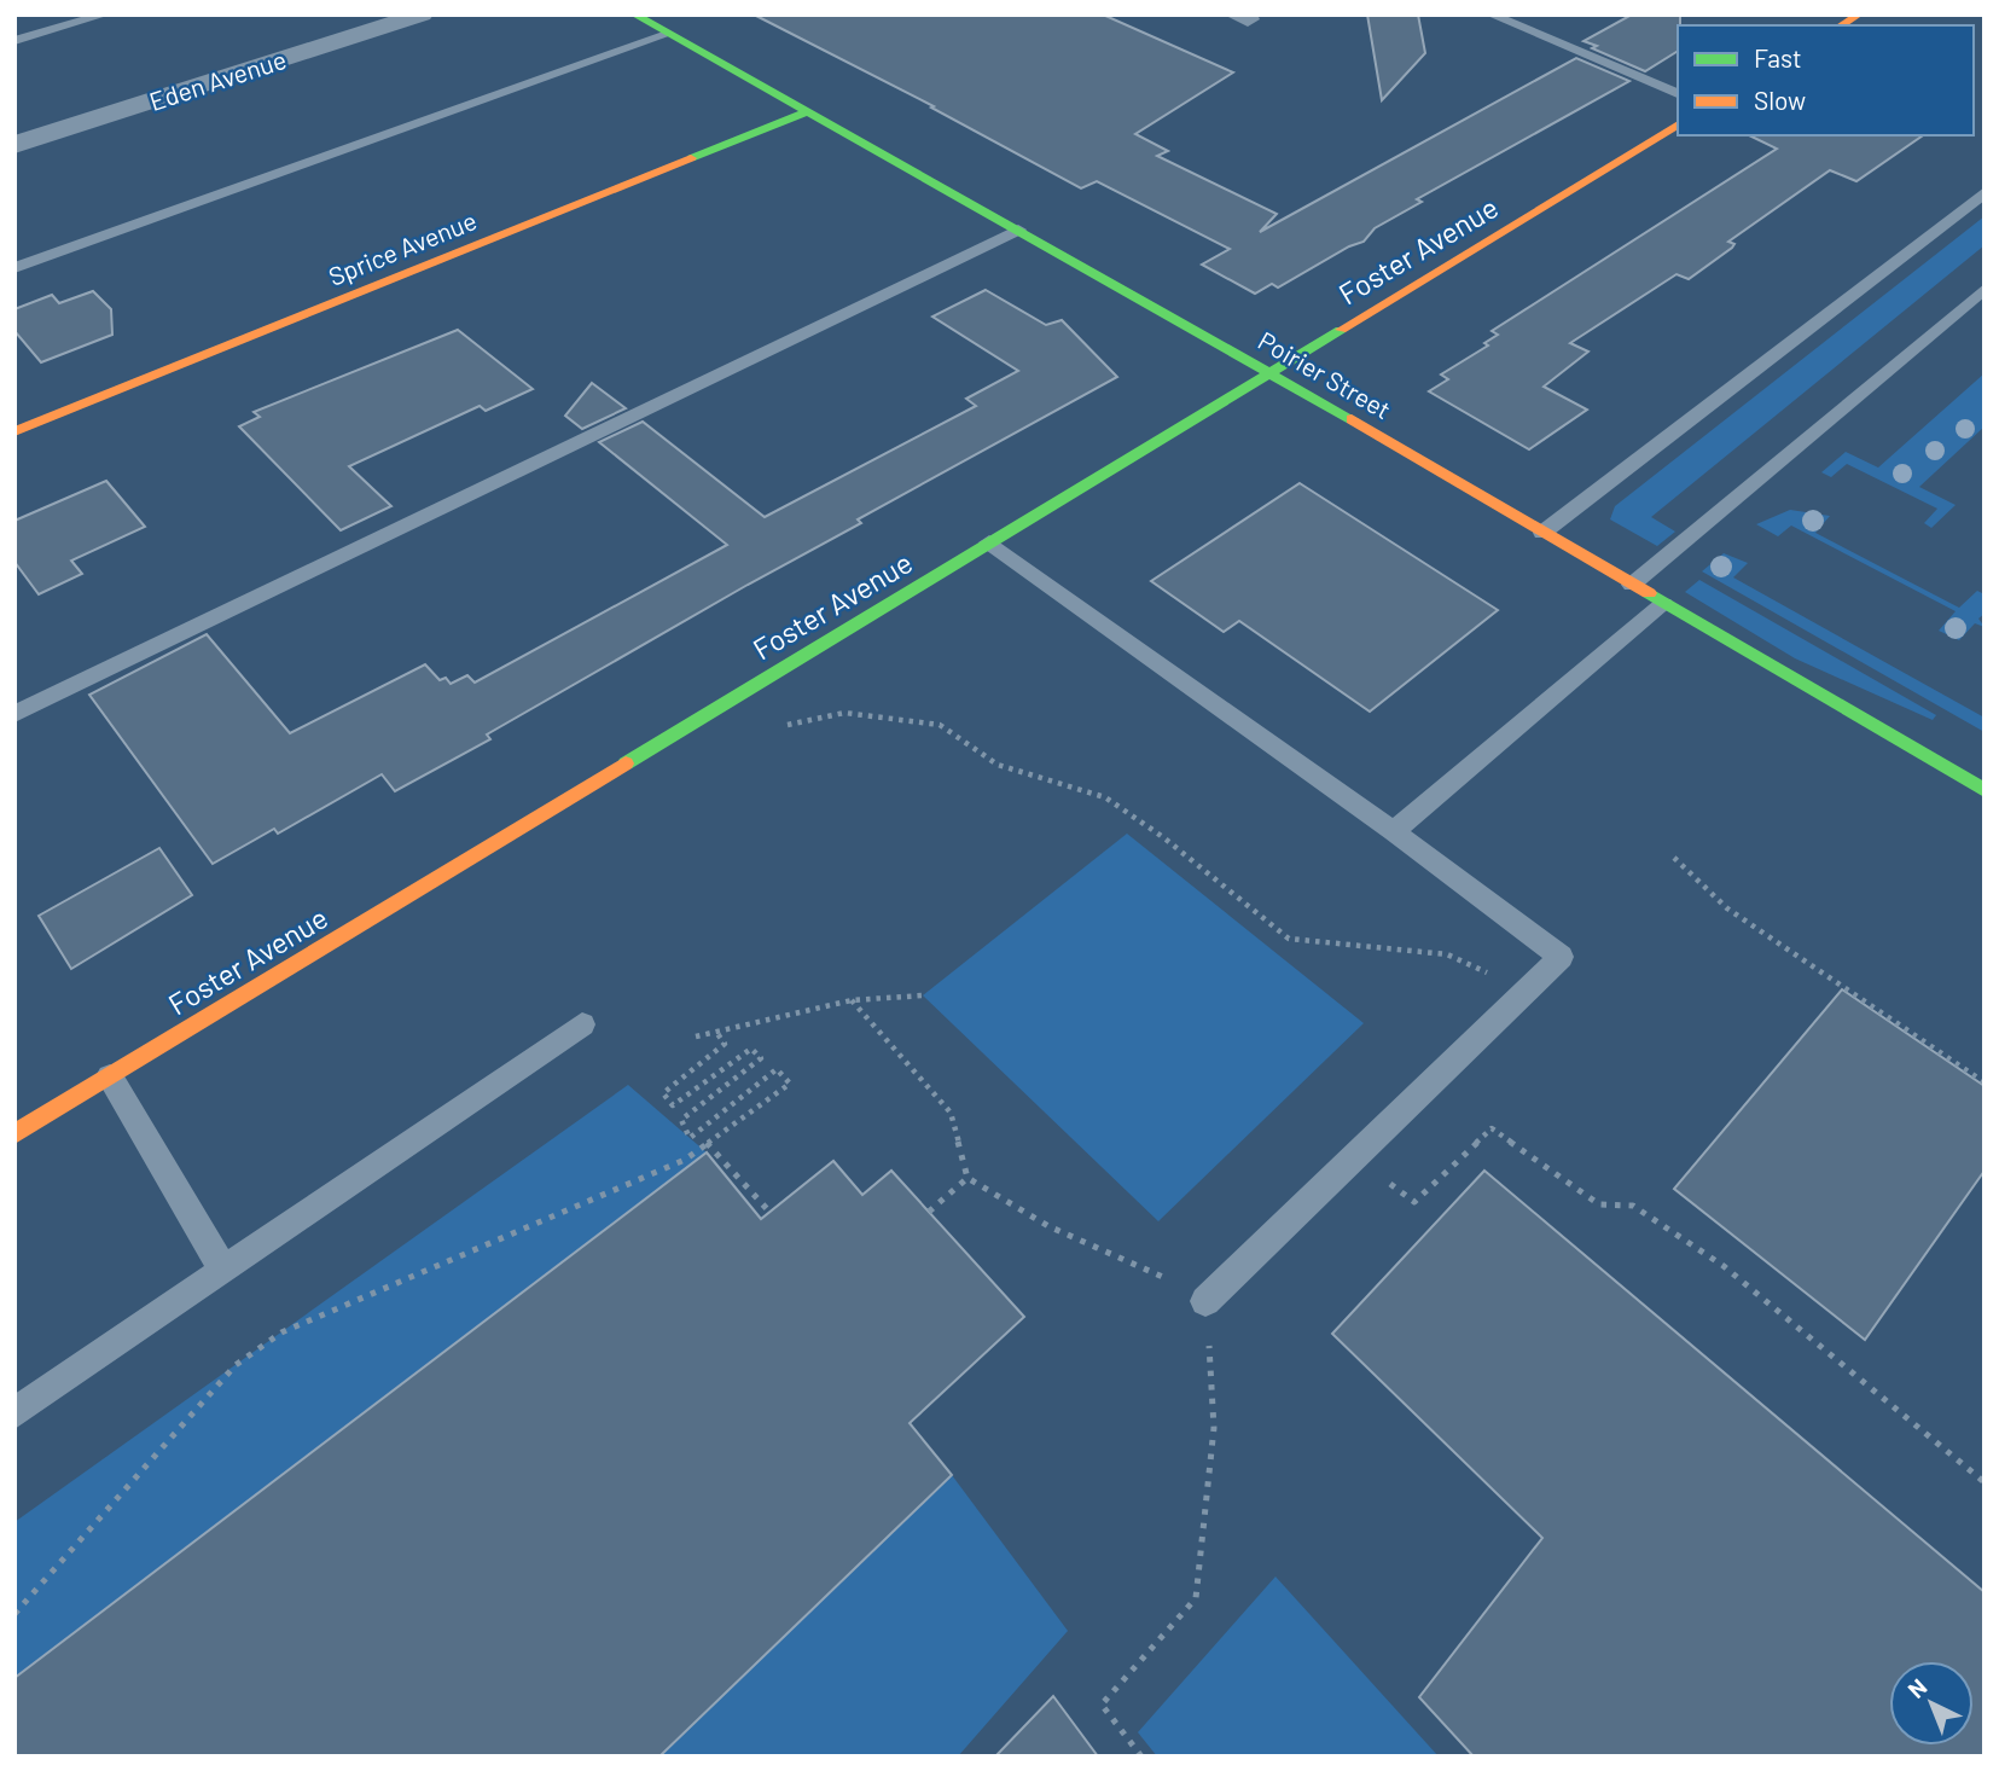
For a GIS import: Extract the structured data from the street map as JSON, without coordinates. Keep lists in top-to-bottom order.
{
  "streets": {
    "street": [
      "Eden Avenue",
      "Sprice Avenue",
      "Foster Avenue",
      "Poirier Street"
    ]
  },
  "crossings": [
    ["Sprice Avenue", "Poirier Street"],
    ["Foster Avenue", "Poirier Street"]
  ],
  "legend": ["Fast", "Slow"],
  "north": "top left"
}
